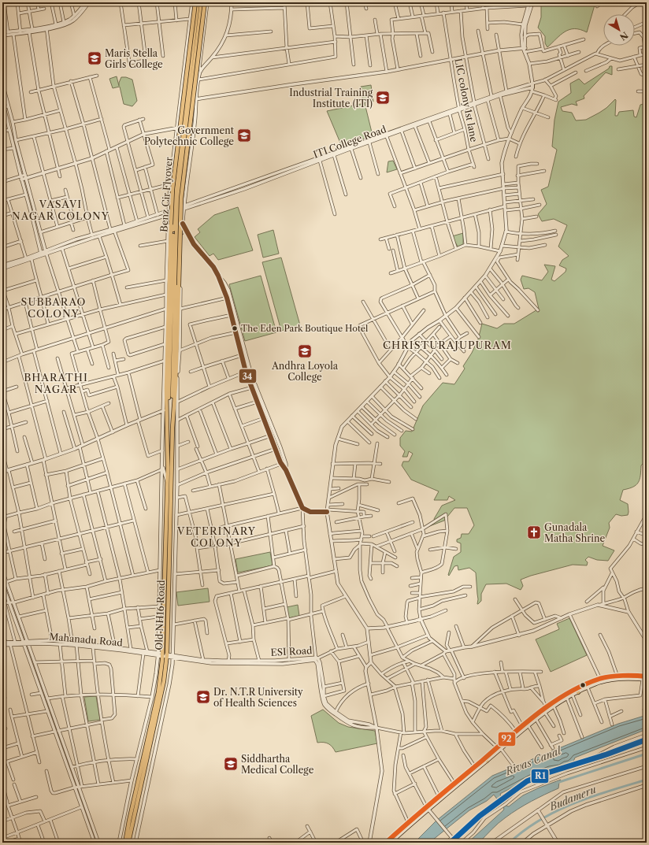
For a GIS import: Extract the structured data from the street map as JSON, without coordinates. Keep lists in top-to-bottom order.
{
  "streets": {
    "main road": ["Benz Cir Flyover", "Old NH16 Road"],
    "street": [
      "LIC colony 1st lane",
      "ITI College Road",
      "Mahanadu Road",
      "ESI Road"
    ]
  },
  "crossings": [
    ["LIC colony 1st lane", "ITI College Road"],
    ["Benz Cir Flyover", "Old NH16 Road"],
    ["Old NH16 Road", "Mahanadu Road"],
    ["Old NH16 Road", "ESI Road"],
    ["Mahanadu Road", "ESI Road"]
  ],
  "districts": [
    "VASAVI NAGAR COLONY",
    "SUBBARAO COLONY",
    "CHRISTURAJUPURAM",
    "BHARATHI NAGAR",
    "VETERINARY COLONY"
  ],
  "water": ["Rivas Canal", "Budameru"],
  "places": {
    "school or university": [
      "Maris Stella Girls College",
      "Industrial Training Institute (ITI)",
      "Government Polytechnic College",
      "Andhra Loyola College",
      "Dr. N.T.R University of Health Sciences",
      "Siddhartha Medical College"
    ],
    "other": ["The Eden Park Boutique Hotel"],
    "church": ["Gunadala Matha Shrine"]
  },
  "lines": ["transit line 34", "transit line 92", "transit line R1"],
  "north": "bottom right"
}
